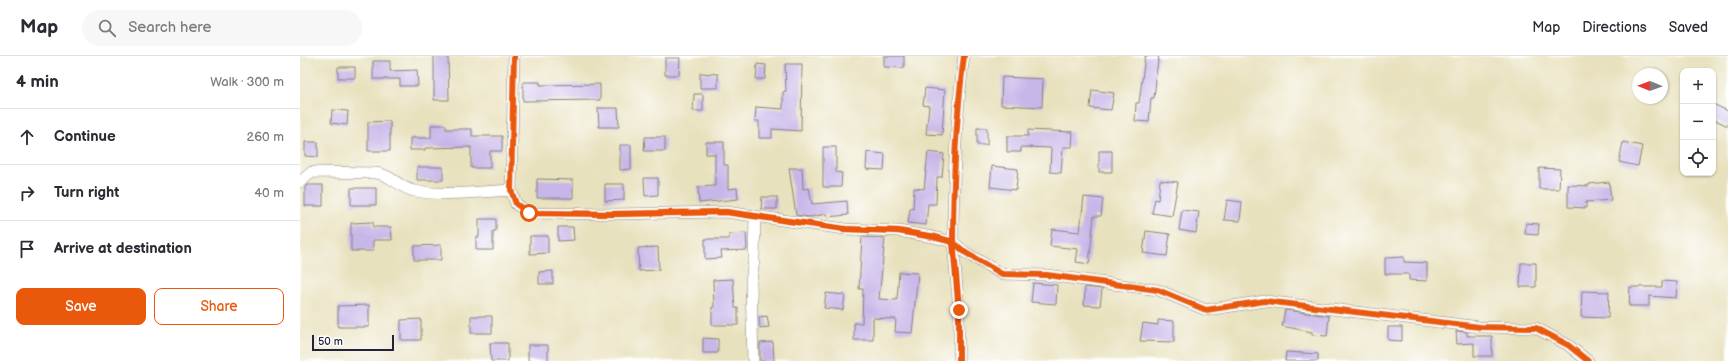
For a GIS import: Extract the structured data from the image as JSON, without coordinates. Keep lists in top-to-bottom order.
{
  "scale_bar": "50 m",
  "north": "left",
  "page": {
    "header": "Map",
    "search": "Search here",
    "nav": ["Map", "Directions", "Saved"],
    "heading": ["4 min", "Walk · 300 m"],
    "map_buttons": ["+", "−"],
    "list": [
      ["Continue", "260 m"],
      ["Turn right", "40 m"],
      "Arrive at destination"
    ],
    "buttons": ["Save", "Share"],
    "scale": "50 m"
  }
}
